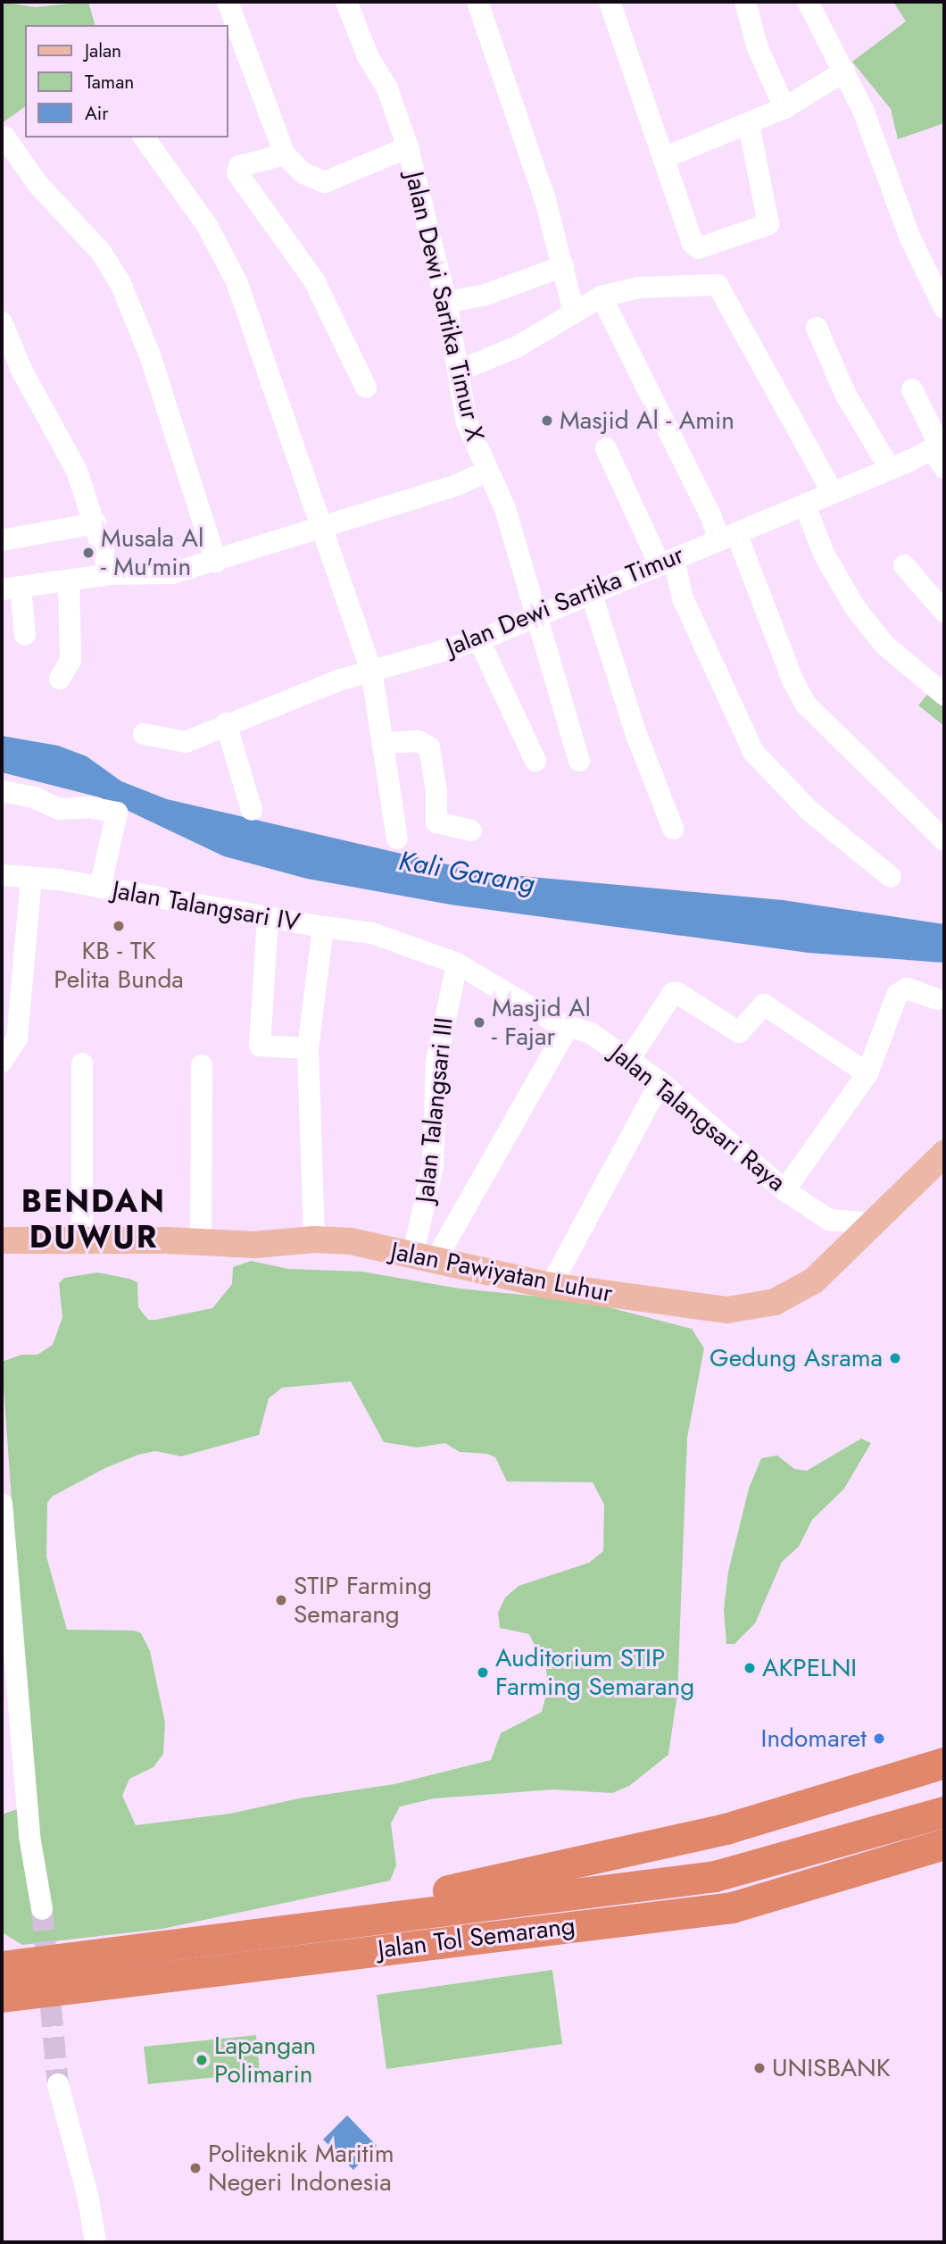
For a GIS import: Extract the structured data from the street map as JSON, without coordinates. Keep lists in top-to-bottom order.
{
  "streets": {
    "highway": ["Jalan Tol Semarang"],
    "main road": ["Jalan Pawiyatan Luhur"],
    "street": [
      "Jalan Dewi Sartika Timur X",
      "Jalan Dewi Sartika Timur",
      "Jalan Talangsari IV",
      "Jalan Talangsari III",
      "Jalan Talangsari Raya"
    ]
  },
  "crossings": [
    ["Jalan Dewi Sartika Timur X", "Jalan Dewi Sartika Timur"],
    ["Jalan Talangsari IV", "Jalan Talangsari Raya"],
    ["Jalan Talangsari IV", "Jalan Pawiyatan Luhur"],
    ["Jalan Talangsari III", "Jalan Talangsari Raya"],
    ["Jalan Talangsari III", "Jalan Pawiyatan Luhur"],
    ["Jalan Talangsari Raya", "Jalan Pawiyatan Luhur"]
  ],
  "districts": ["BENDAN DUWUR"],
  "water": ["Kali Garang"],
  "places": [
    "Masjid Al - Amin",
    "Musala Al - Mu'min",
    "KB - TK Pelita Bunda",
    "Masjid Al - Fajar",
    "Gedung Asrama",
    "STIP Farming Semarang",
    "AKPELNI",
    "Auditorium STIP Farming Semarang",
    "Indomaret",
    "Lapangan Polimarin",
    "UNISBANK",
    "Politeknik Maritim Negeri Indonesia"
  ],
  "legend": ["Jalan", "Taman", "Air"]
}
